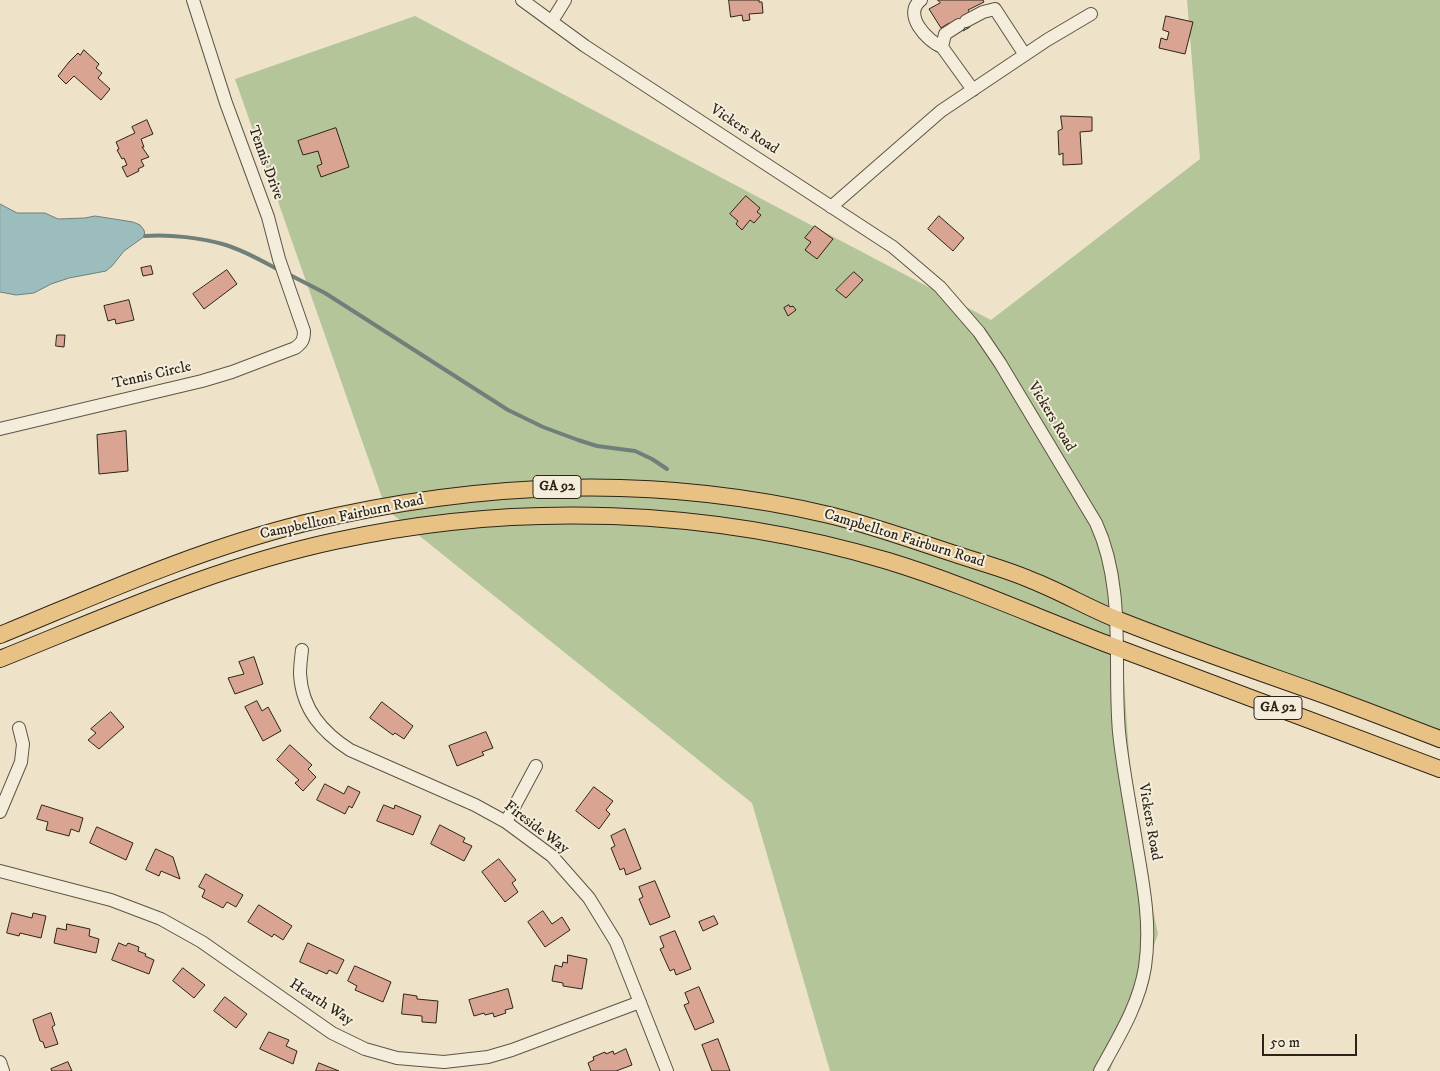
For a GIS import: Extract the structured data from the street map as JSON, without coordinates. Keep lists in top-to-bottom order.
{
  "streets": {
    "main road": ["GA 92", "Campbellton Fairburn Road"],
    "street": [
      "Vickers Road",
      "Tennis Drive",
      "Tennis Circle",
      "Fireside Way",
      "Hearth Way"
    ]
  },
  "crossings": [
    ["Vickers Road", "Campbellton Fairburn Road"],
    ["Tennis Drive", "Tennis Circle"],
    ["Fireside Way", "Hearth Way"]
  ],
  "scale_bar": "50 m"
}
